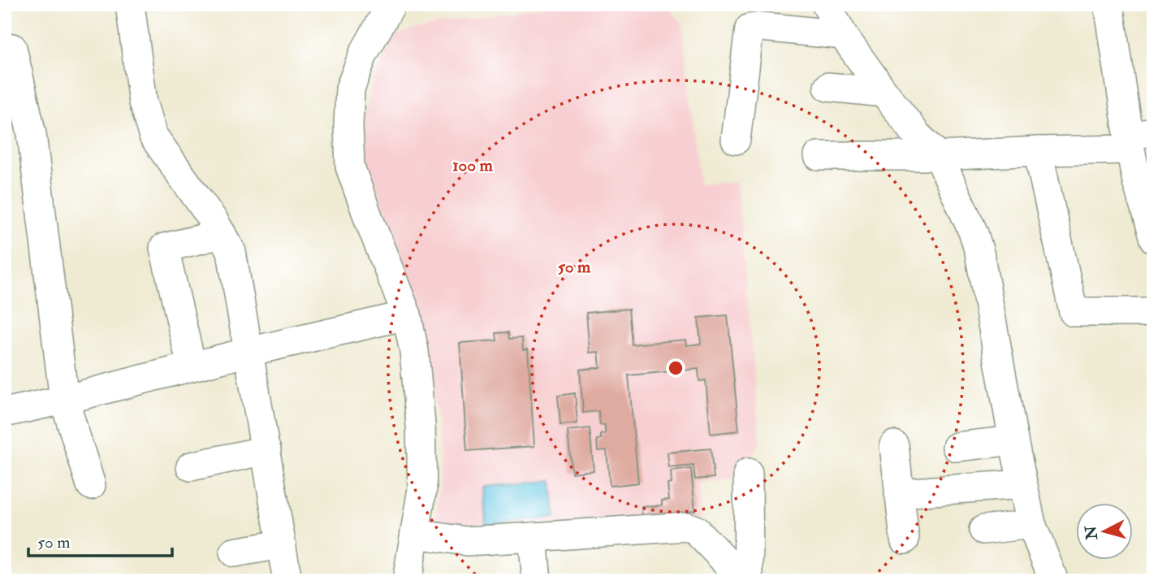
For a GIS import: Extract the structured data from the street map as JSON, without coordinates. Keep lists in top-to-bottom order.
{
  "scale_bar": "50 m",
  "north": "left",
  "rings": ["100 m", "50 m"]
}
